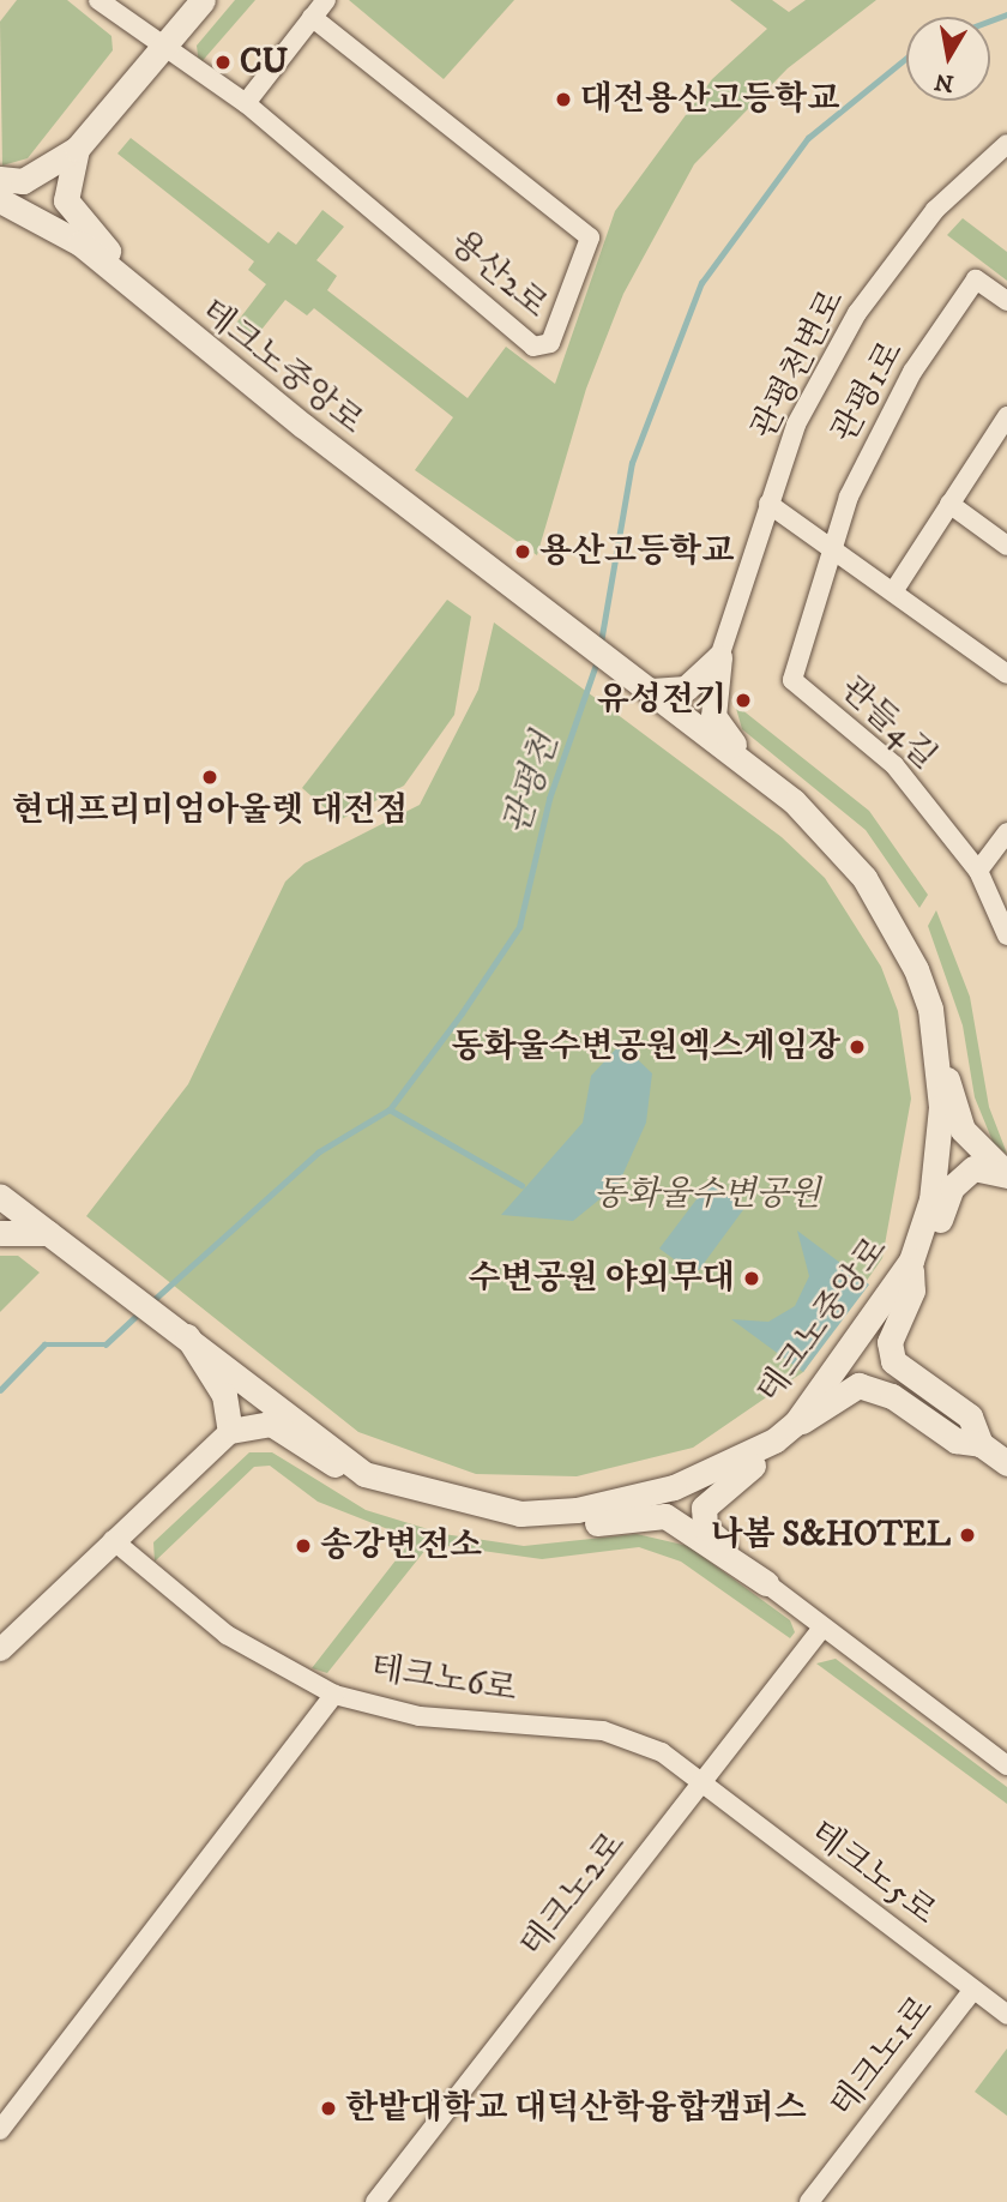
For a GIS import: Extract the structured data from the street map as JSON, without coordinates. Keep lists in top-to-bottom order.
{
  "streets": {
    "main road": ["테크노중앙로"],
    "street": [
      "용산2로",
      "관평천변로",
      "관평1로",
      "관들4길",
      "테크노6로",
      "테크노5로",
      "테크노2로",
      "테크노1로"
    ]
  },
  "crossings": [
    ["관평1로", "관들4길"],
    ["테크노6로", "테크노5로"],
    ["테크노6로", "테크노2로"],
    ["테크노5로", "테크노2로"],
    ["테크노5로", "테크노1로"]
  ],
  "water": ["관평천"],
  "parks": ["동화울수변공원"],
  "places": [
    "CU",
    "대전용산고등학교",
    "용산고등학교",
    "유성전기",
    "현대프리미엄아울렛 대전점",
    "동화울수변공원엑스게임장",
    "수변공원 야외무대",
    "나봄 S&HOTEL",
    "송강변전소",
    "한밭대학교 대덕산학융합캠퍼스"
  ],
  "north": "bottom"
}
